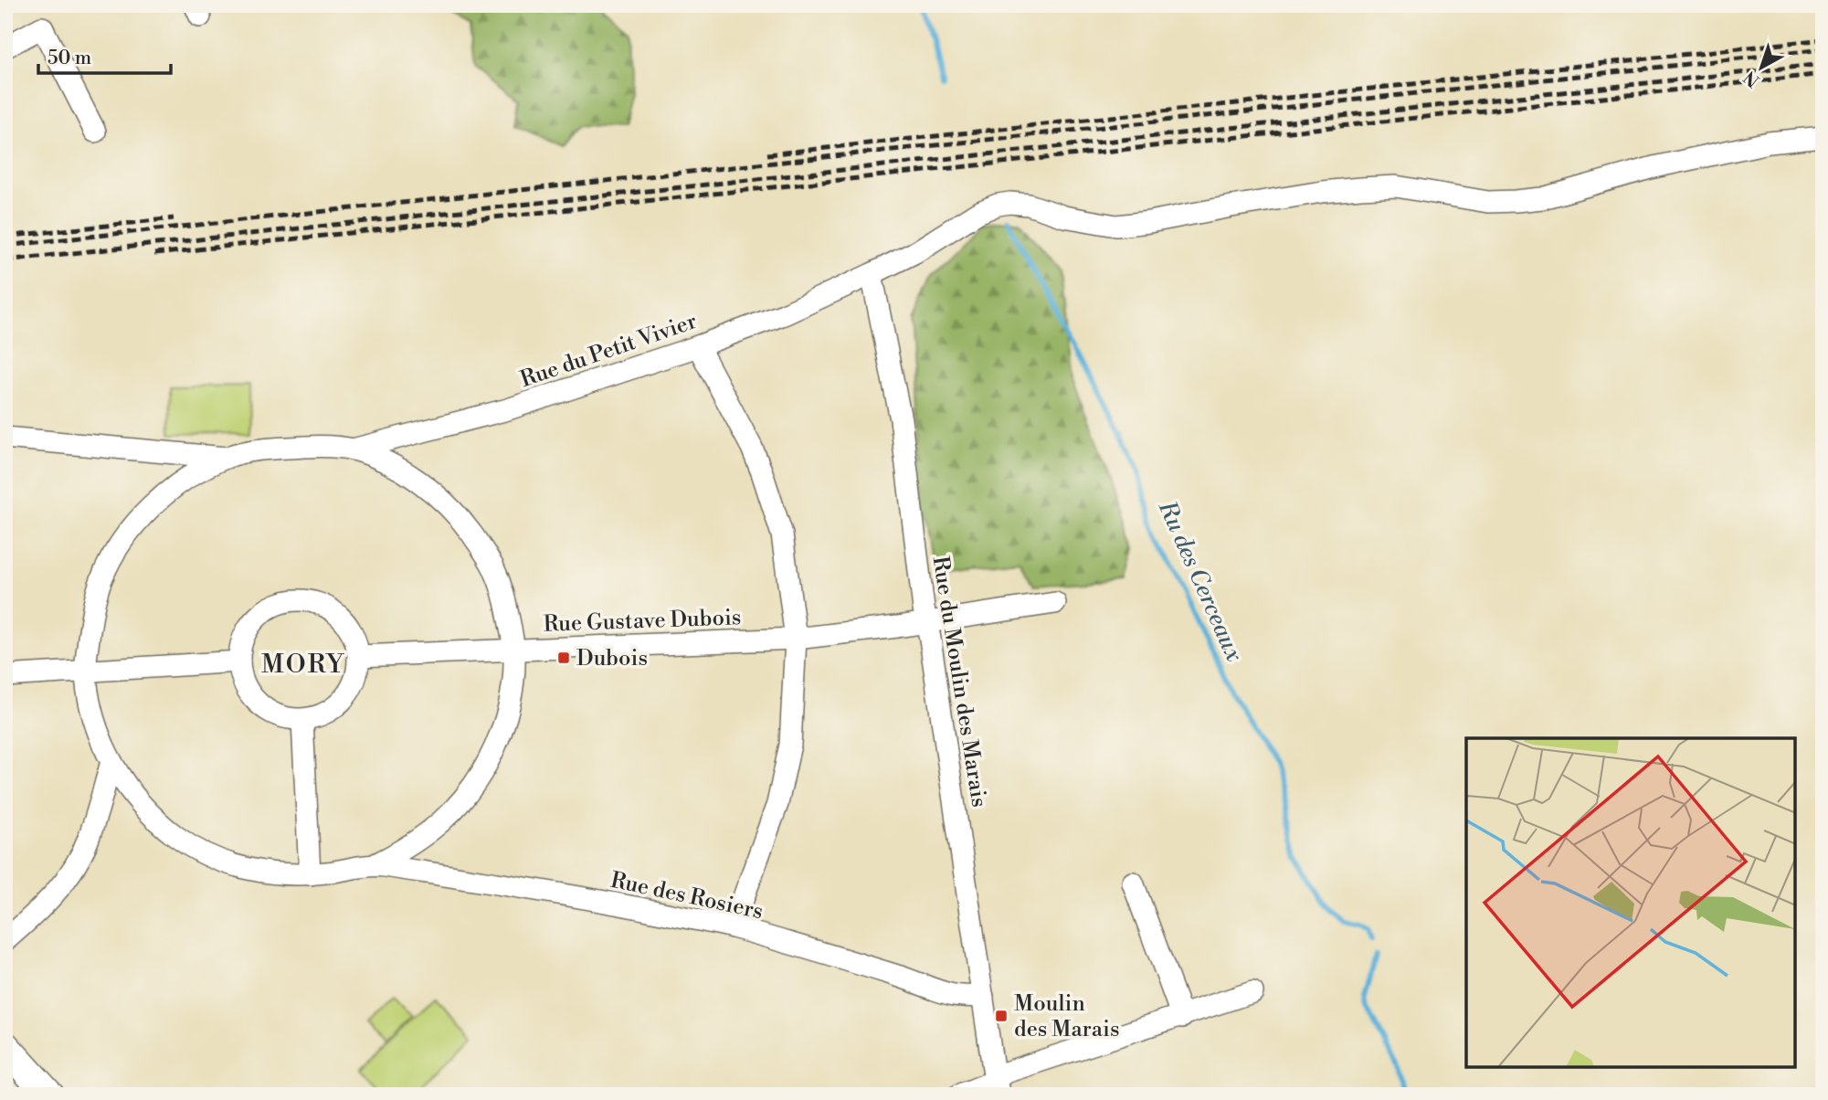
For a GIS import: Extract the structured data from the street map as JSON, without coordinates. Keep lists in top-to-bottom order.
{
  "streets": {
    "street": [
      "Rue du Petit Vivier",
      "Rue Gustave Dubois",
      "Rue du Moulin des Marais",
      "Rue des Rosiers"
    ]
  },
  "crossings": [
    ["Rue du Petit Vivier", "Rue du Moulin des Marais"],
    ["Rue Gustave Dubois", "Rue du Moulin des Marais"],
    ["Rue du Moulin des Marais", "Rue des Rosiers"]
  ],
  "districts": ["MORY"],
  "water": ["Ru des Cerceaux"],
  "places": {
    "transit": ["Dubois", "Moulin des Marais"]
  },
  "scale_bar": "50 m",
  "north": "bottom left"
}
